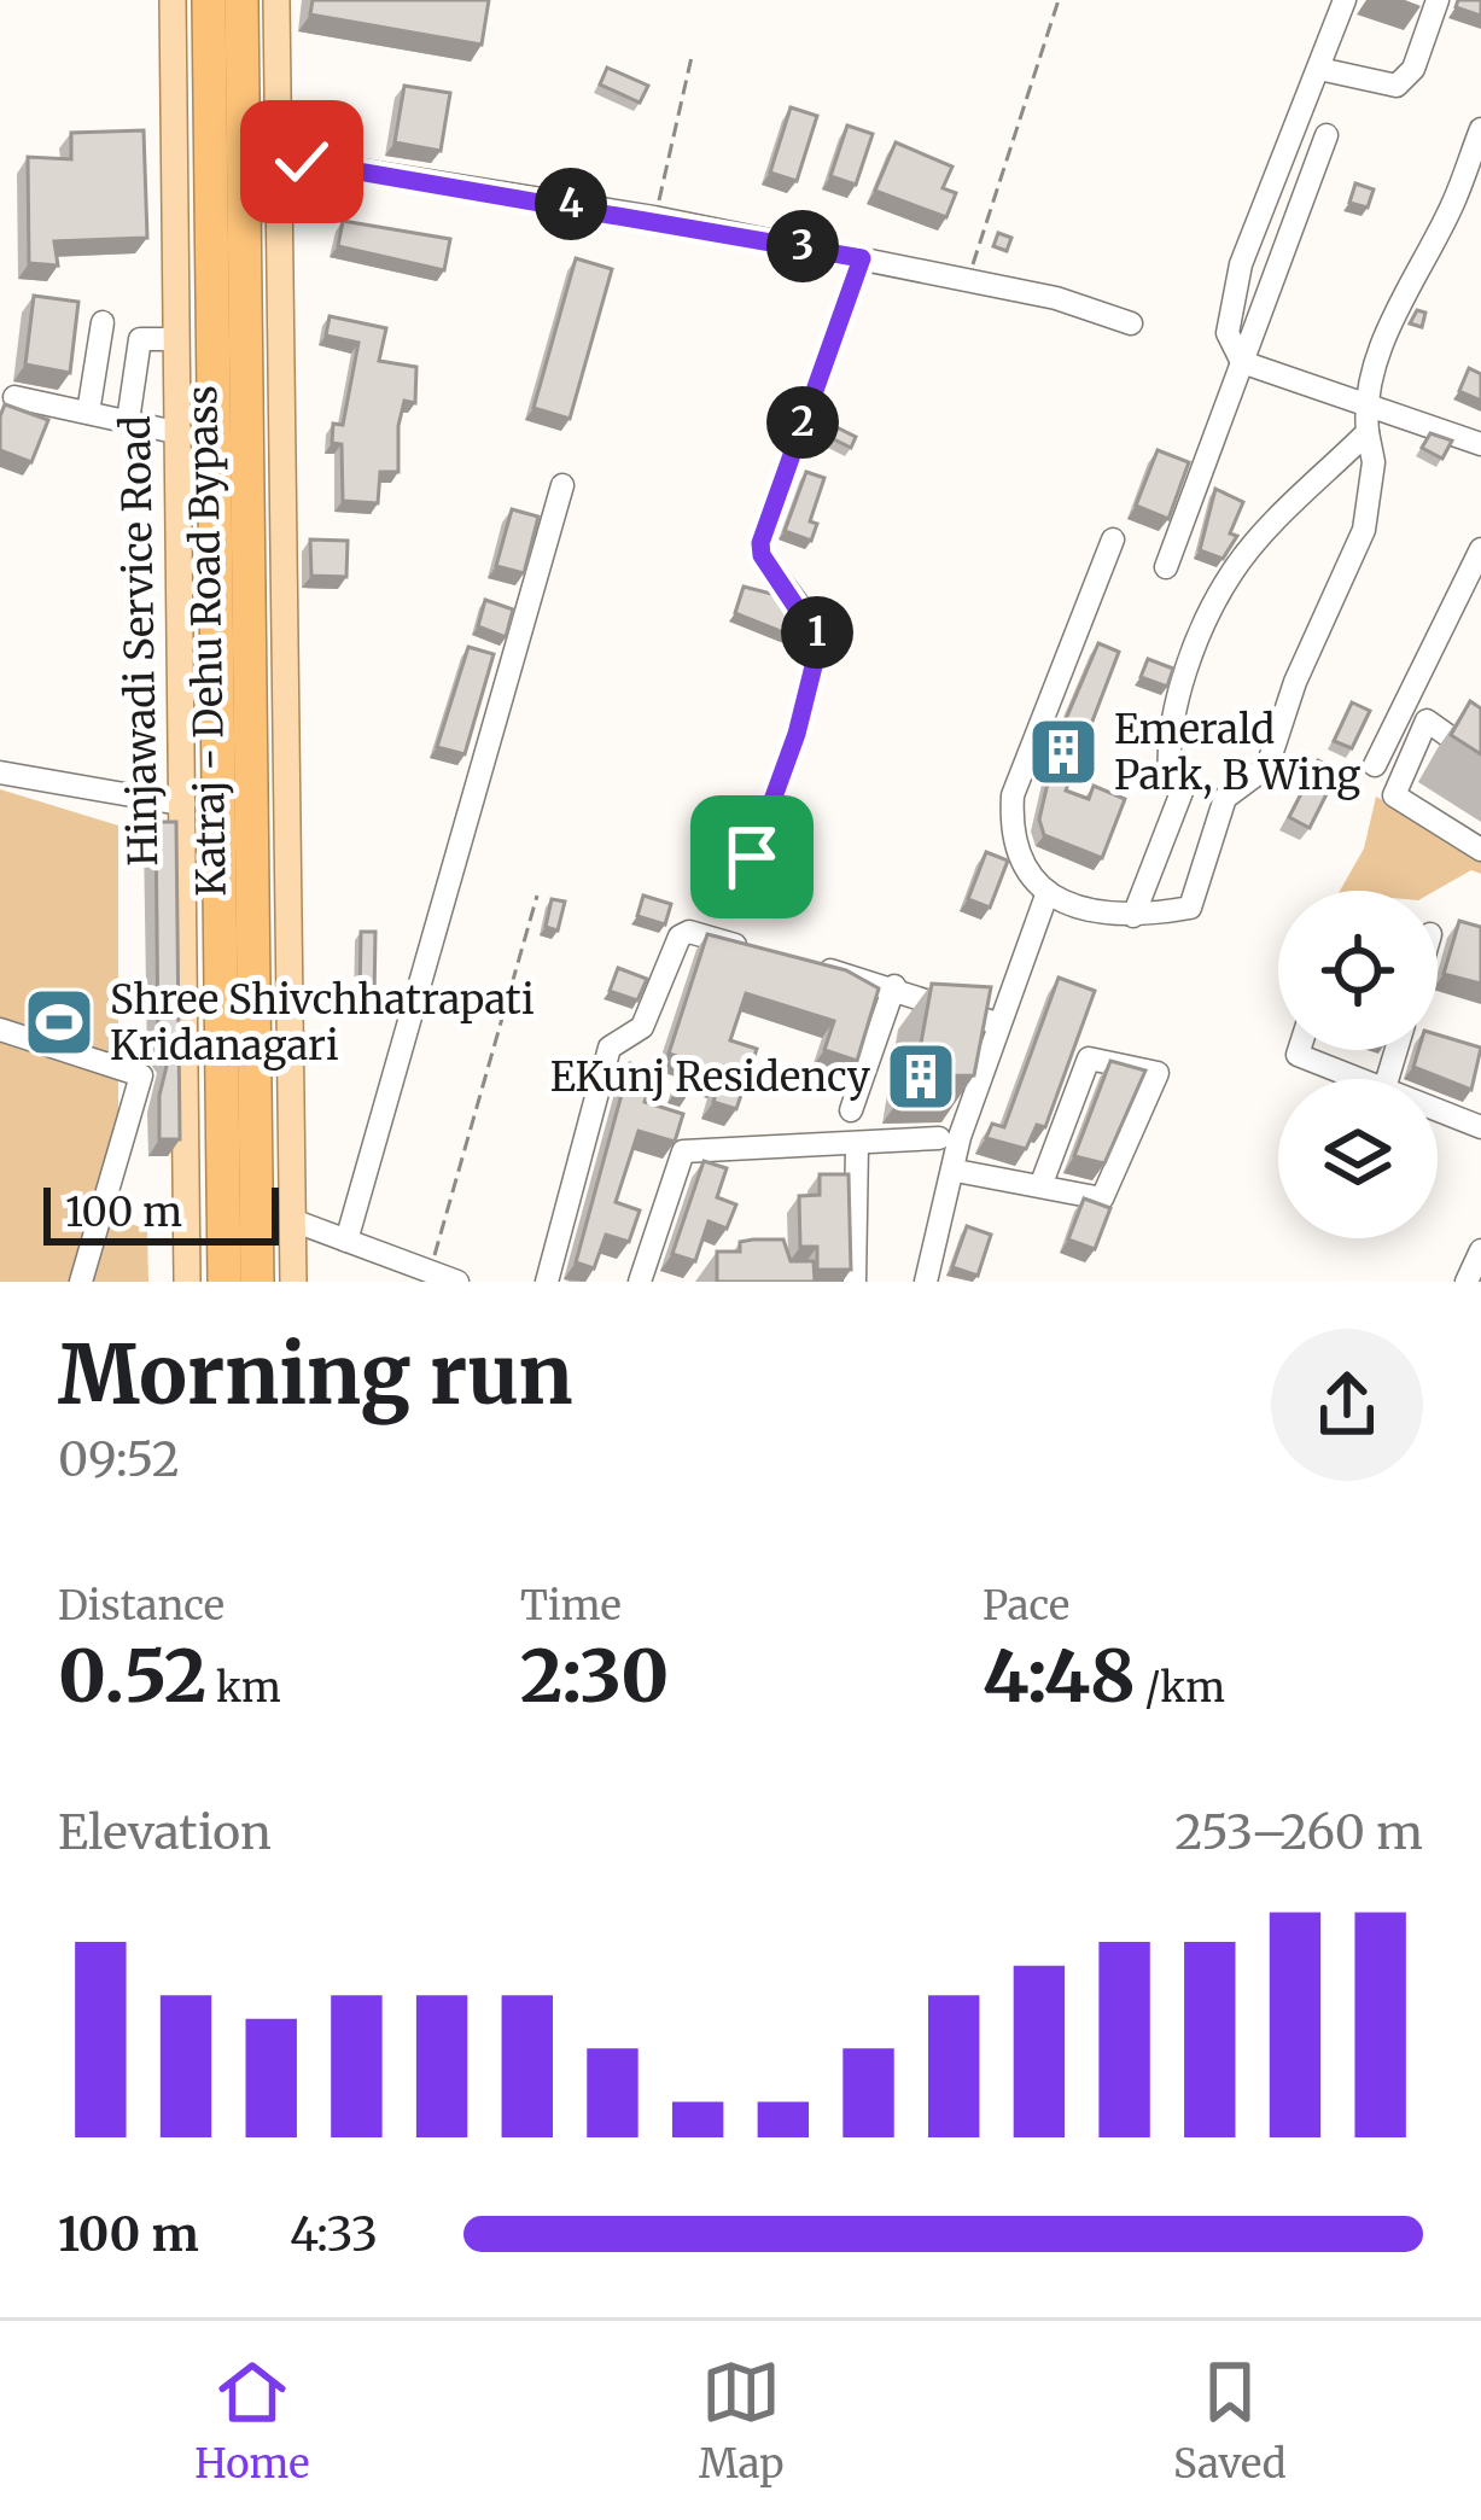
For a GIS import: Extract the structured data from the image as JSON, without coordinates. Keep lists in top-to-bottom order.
{
  "streets": {
    "highway": ["Katraj - Dehu Road Bypass"],
    "main road": ["Hinjawadi Service Road"]
  },
  "places": {
    "building": ["Emerald Park, B Wing", "EKunj Residency"],
    "sports": ["Shree Shivchhatrapati Kridanagari"]
  },
  "scale_bar": "100 m",
  "page": {
    "pins": [
      "4",
      "3",
      "2",
      "1"
    ],
    "scale": "100 m",
    "heading": ["Morning run", "09:52"],
    "stats": [
      ["Distance", "0.52 km"],
      ["Time", "2:30"],
      ["Pace", "4:48 /km"]
    ],
    "chart": ["Elevation", "253–260 m"],
    "list": [
      {
        "name": "100 m",
        "note": "4:33"
      }
    ],
    "tabs": ["Home", "Map", "Saved"]
  }
}
